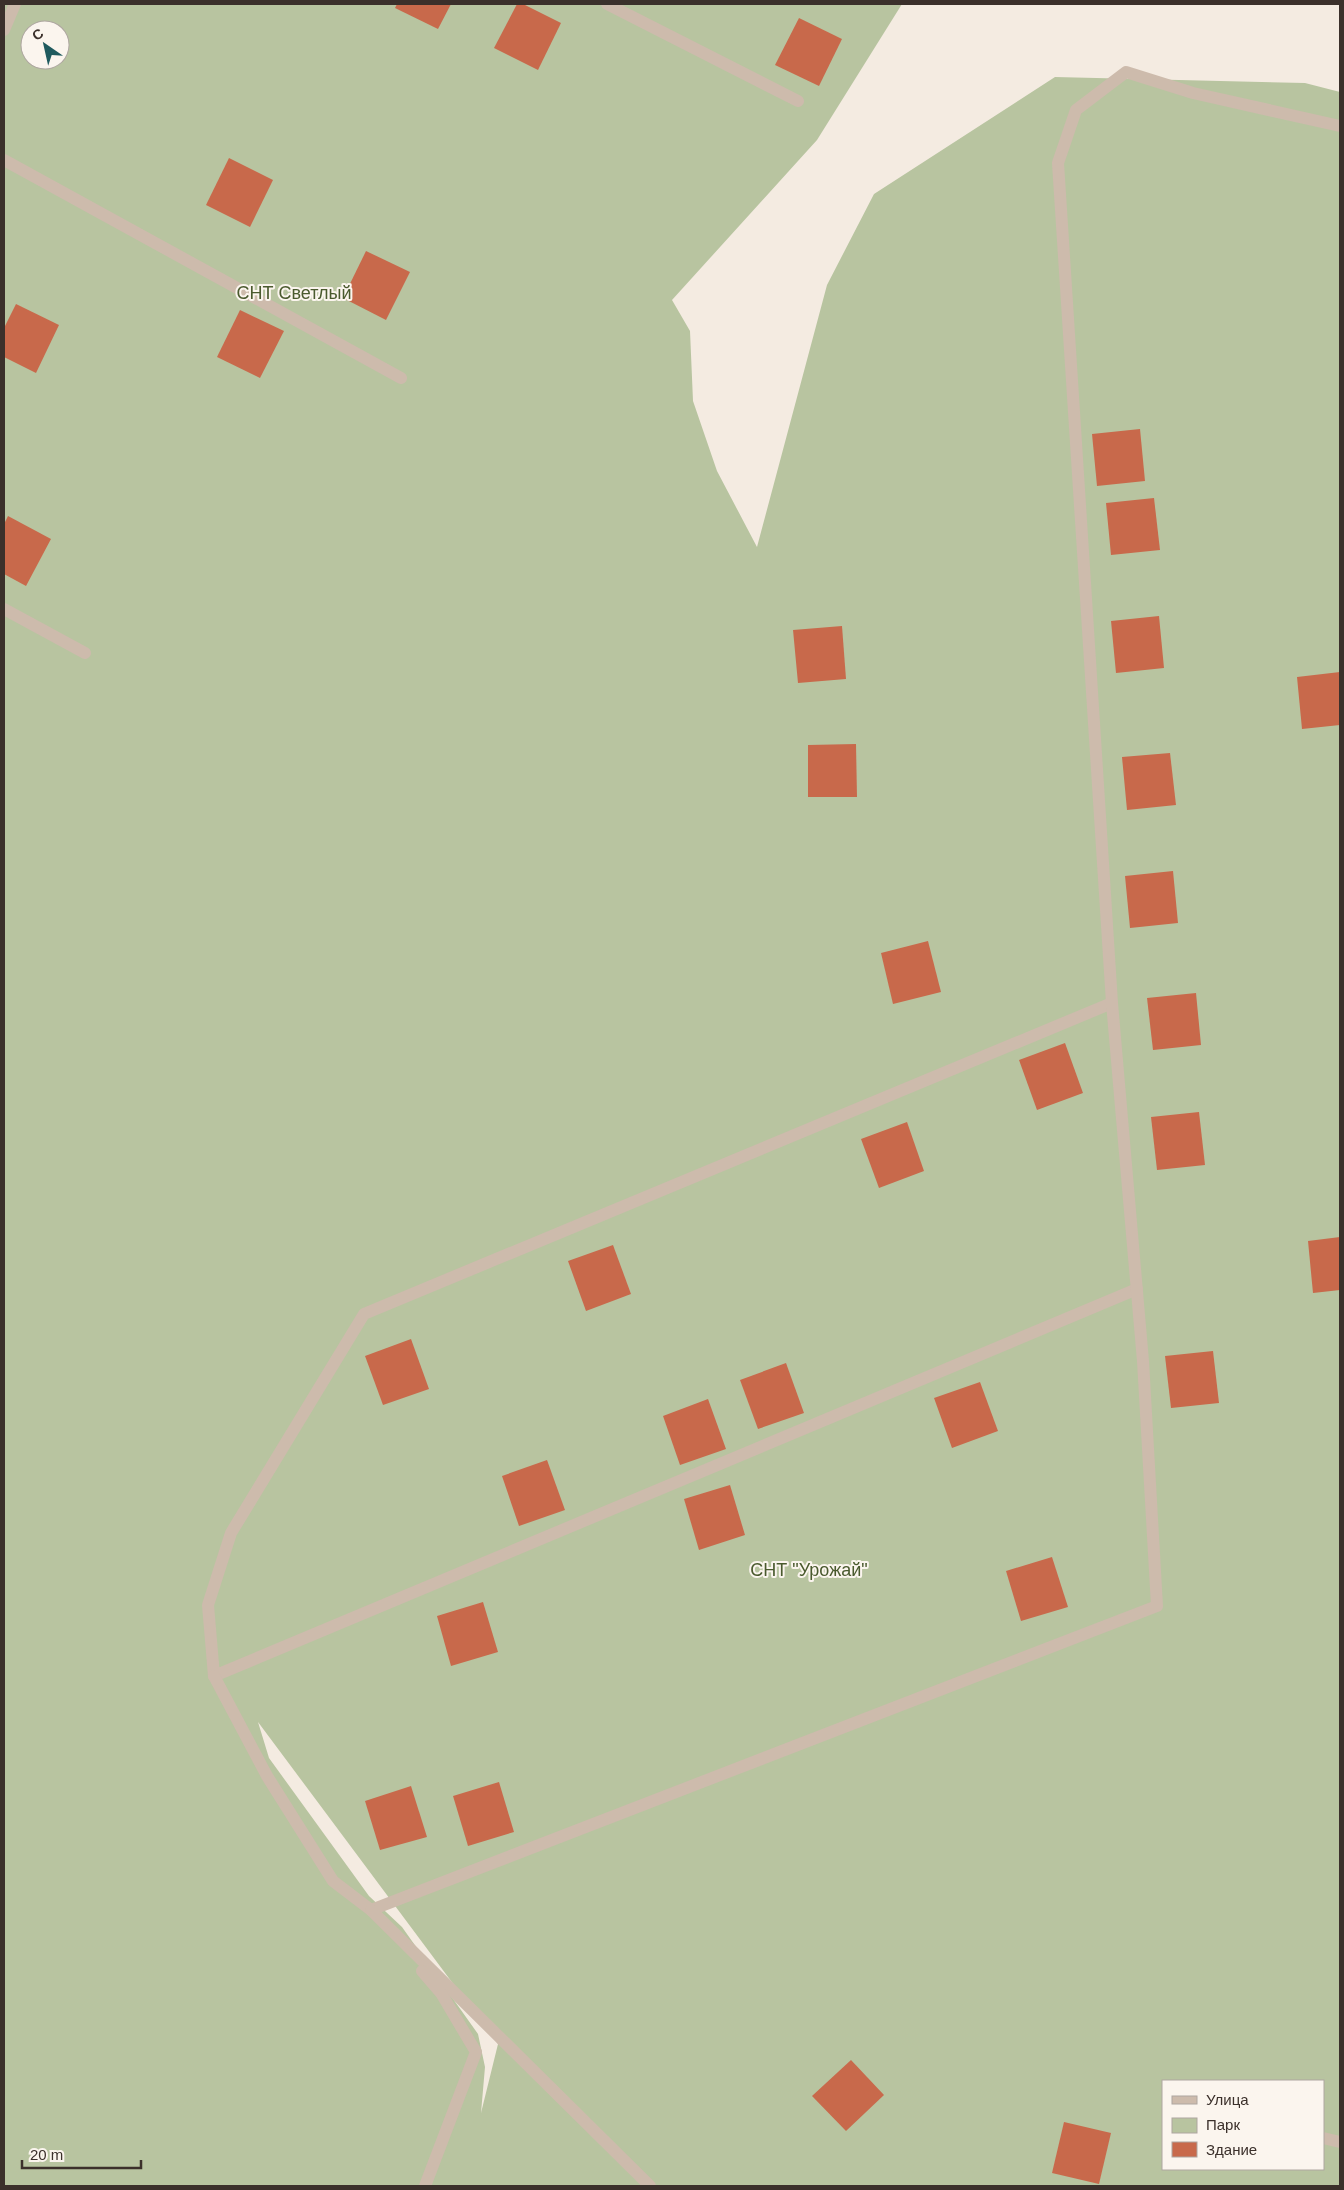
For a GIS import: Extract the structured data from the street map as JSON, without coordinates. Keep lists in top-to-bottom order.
{
  "parks": ["СНТ Светлый", "СНТ \"Урожай\""],
  "legend": ["Улица", "Парк", "Здание"],
  "scale_bar": "20 m",
  "north": "top left"
}
